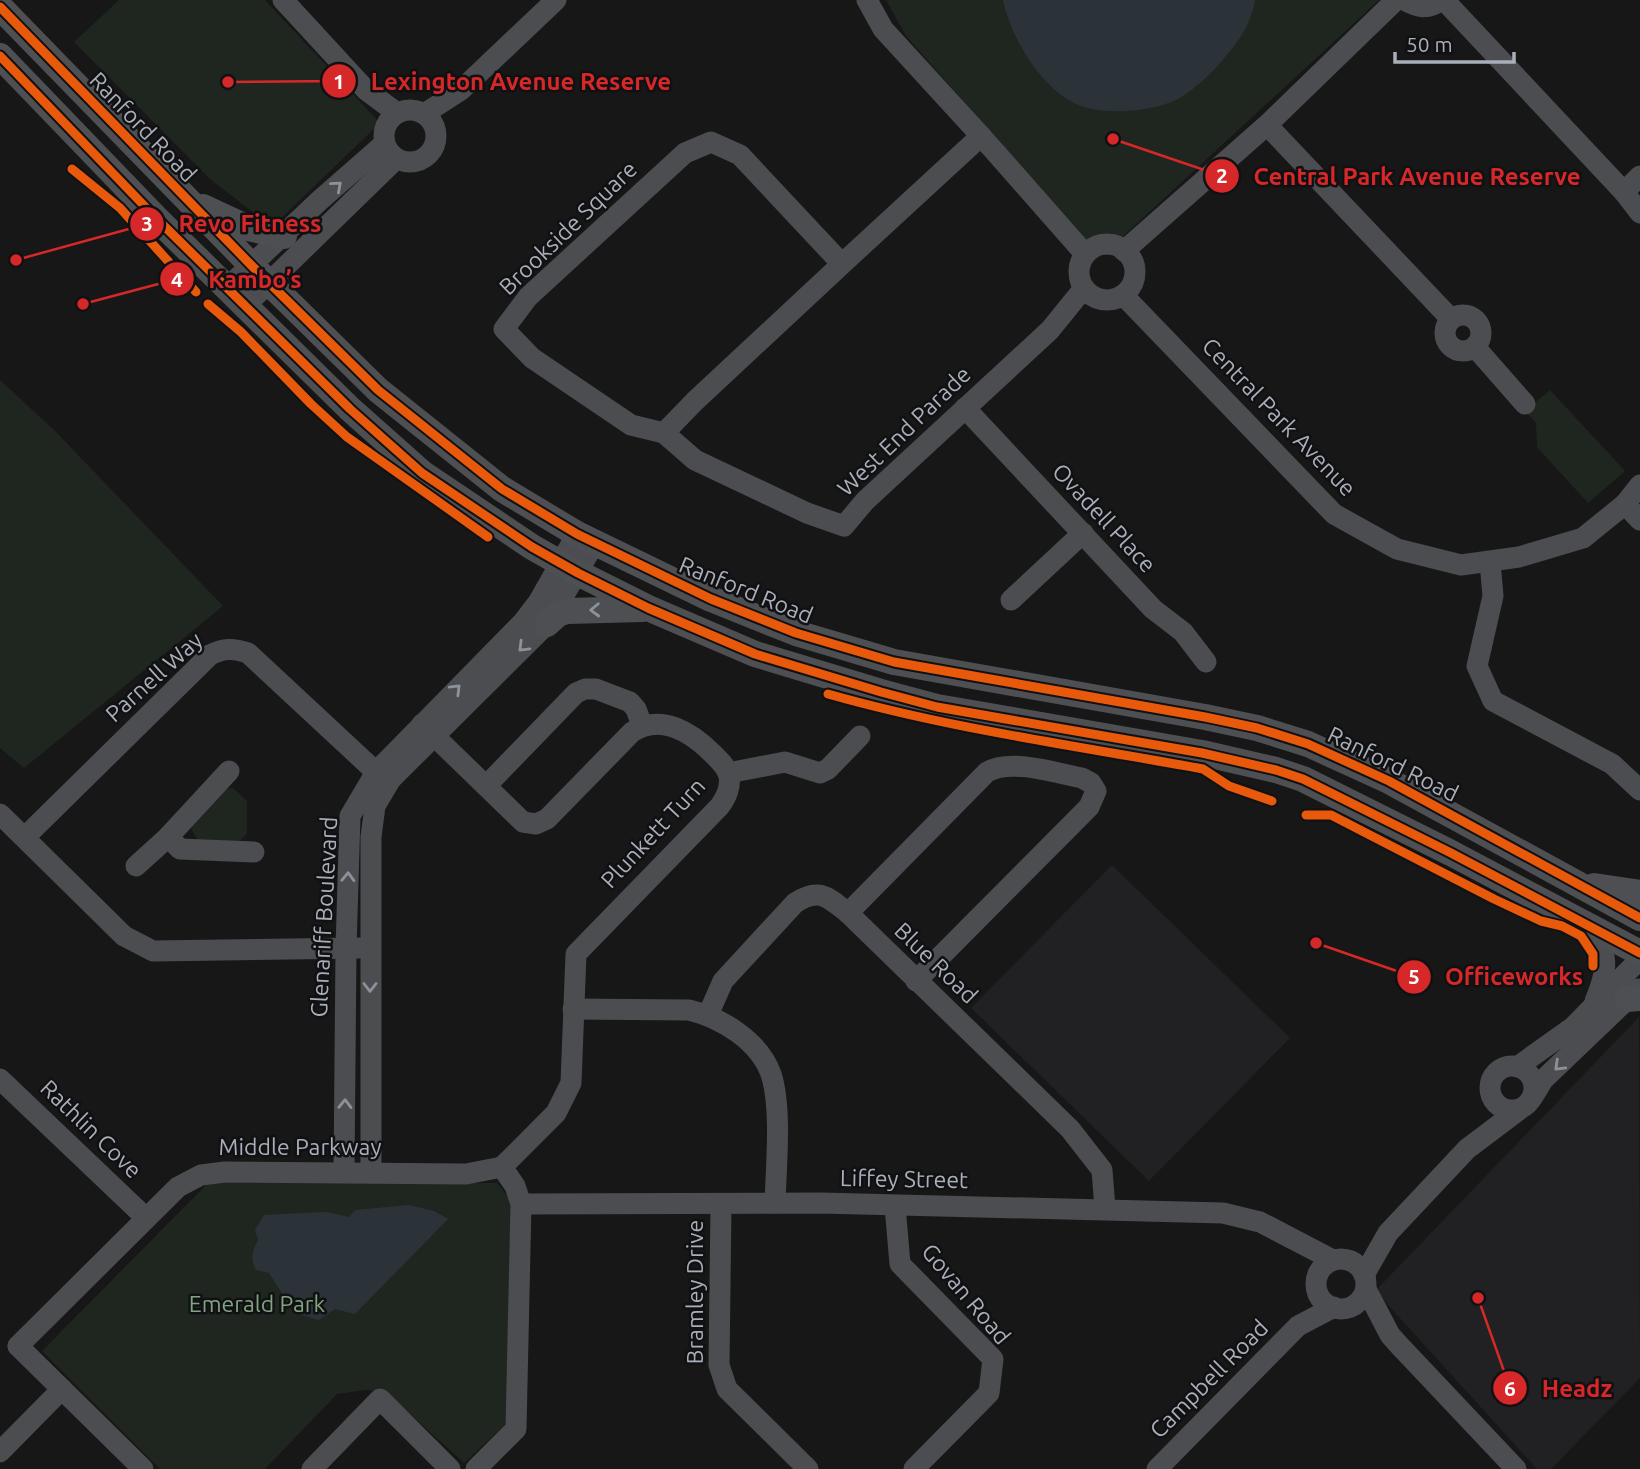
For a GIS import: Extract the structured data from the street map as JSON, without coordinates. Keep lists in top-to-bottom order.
{
  "streets": {
    "main road": ["Ranford Road"],
    "street": [
      "Brookside Square",
      "Central Park Avenue",
      "West End Parade",
      "Ovadell Place",
      "Parnell Way",
      "Plunkett Turn",
      "Glenariff Boulevard",
      "Blue Road",
      "Rathlin Cove",
      "Middle Parkway",
      "Liffey Street",
      "Bramley Drive",
      "Govan Road",
      "Campbell Road"
    ]
  },
  "crossings": [
    ["Ranford Road", "Glenariff Boulevard"],
    ["Brookside Square", "West End Parade"],
    ["Central Park Avenue", "West End Parade"],
    ["West End Parade", "Ovadell Place"],
    ["Parnell Way", "Glenariff Boulevard"],
    ["Plunkett Turn", "Middle Parkway"],
    ["Glenariff Boulevard", "Middle Parkway"],
    ["Blue Road", "Liffey Street"],
    ["Rathlin Cove", "Middle Parkway"],
    ["Liffey Street", "Bramley Drive"],
    ["Liffey Street", "Govan Road"],
    ["Liffey Street", "Campbell Road"]
  ],
  "parks": ["Emerald Park"],
  "places": [
    "Lexington Avenue Reserve",
    "Central Park Avenue Reserve",
    "Revo Fitness",
    "Kambo’s",
    "Officeworks",
    "Headz"
  ],
  "scale_bar": "50 m"
}
